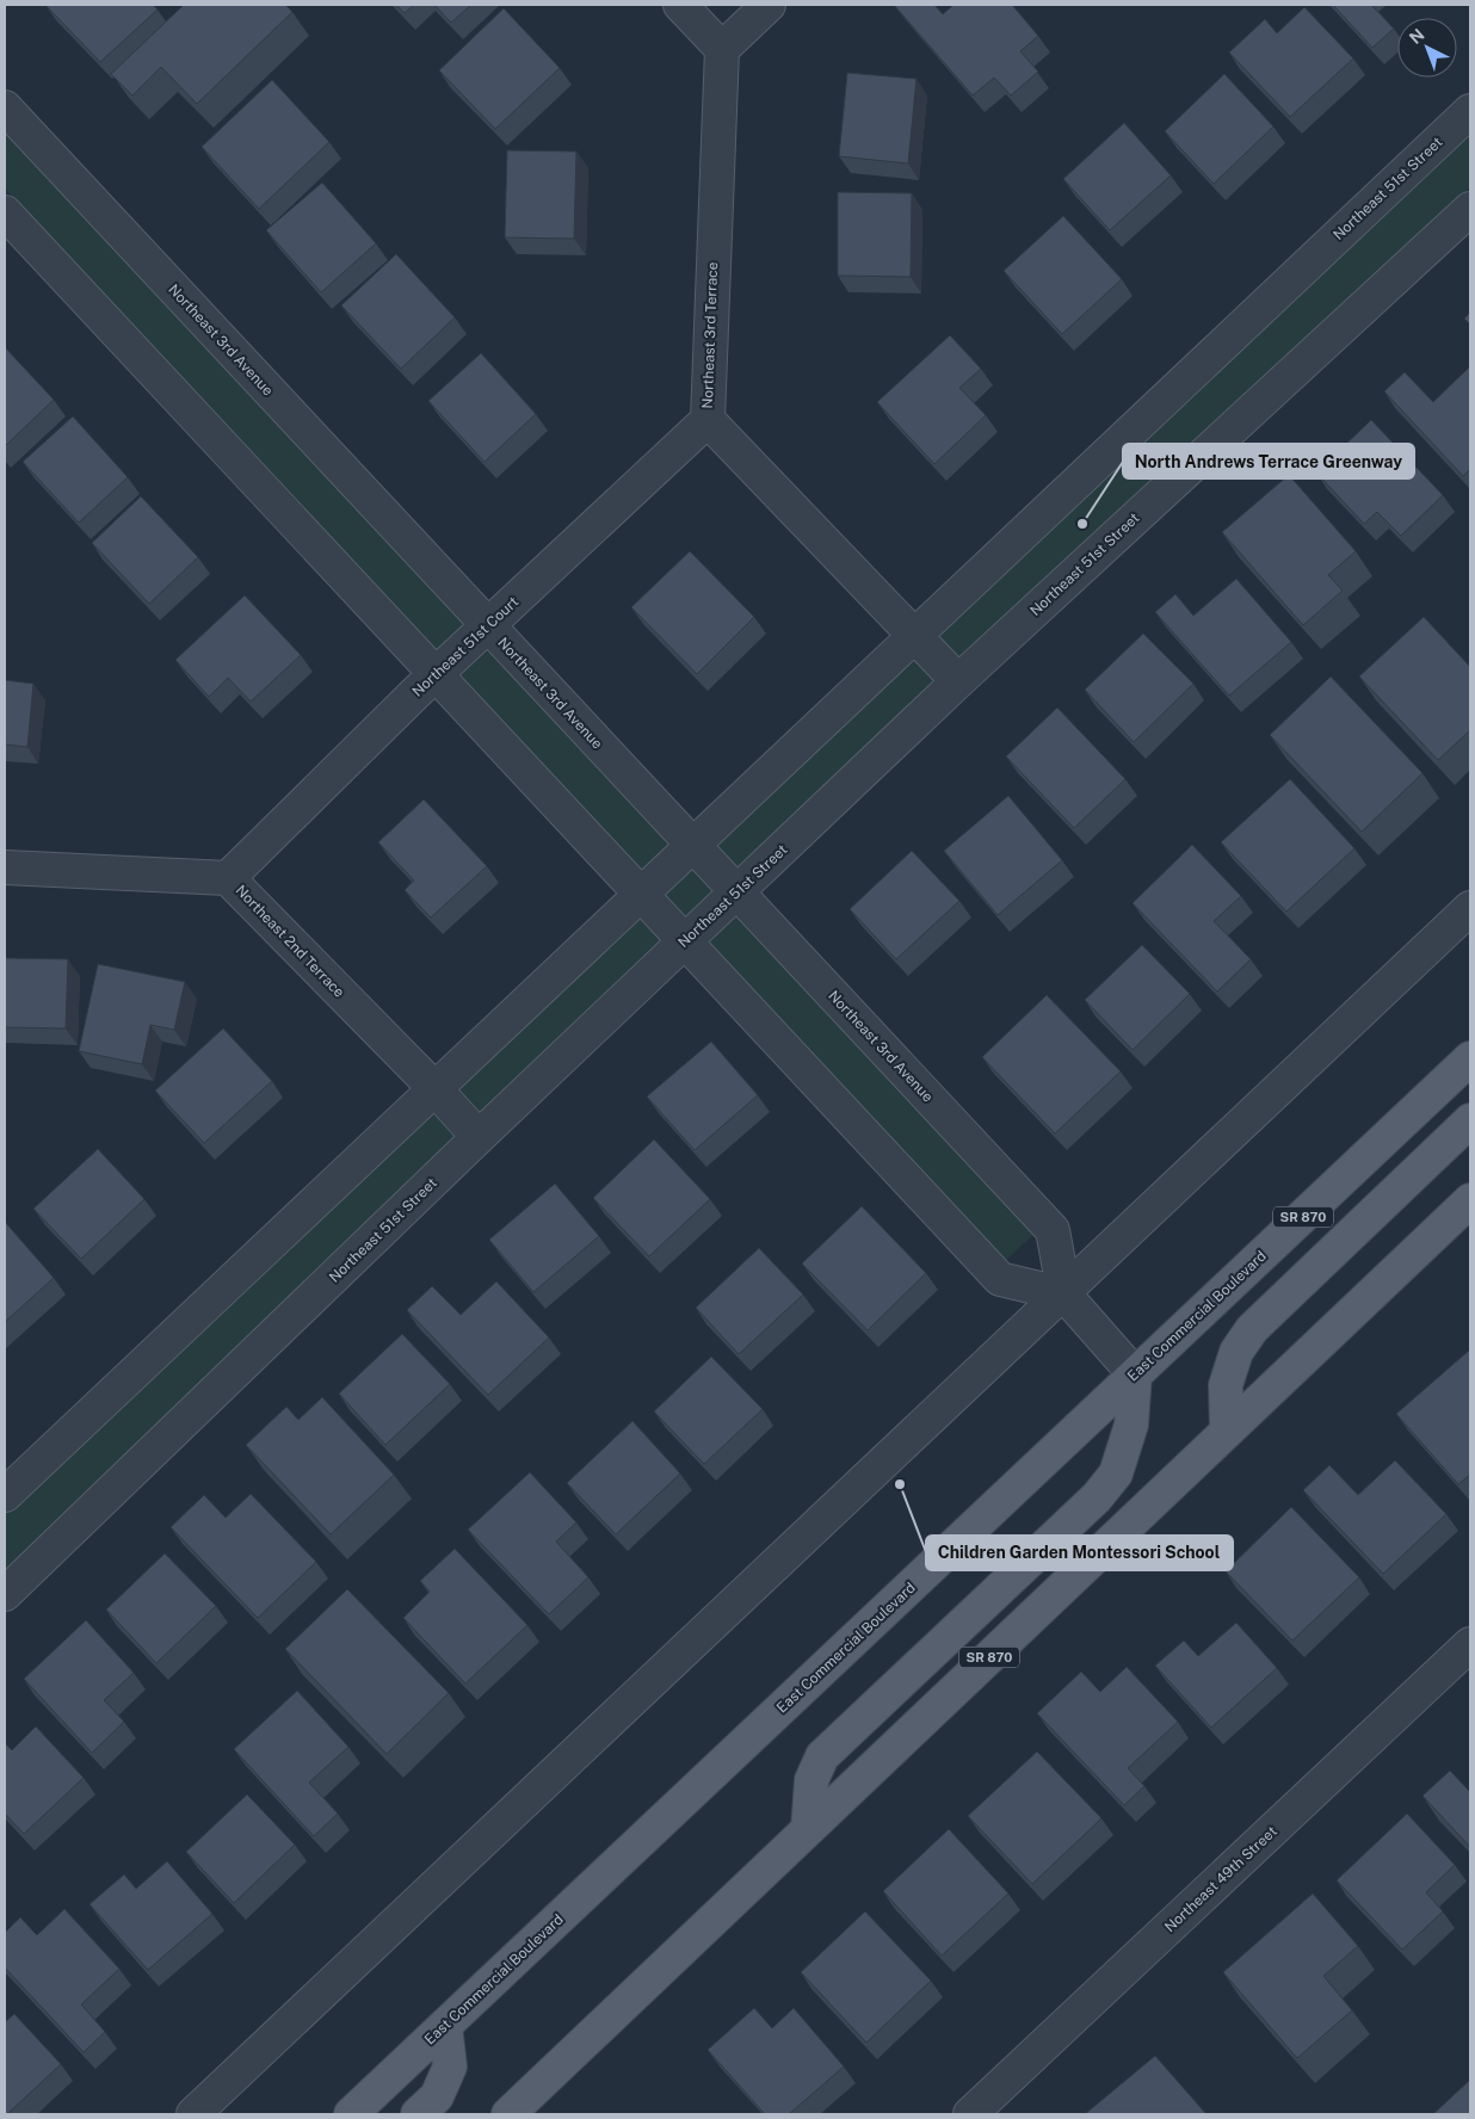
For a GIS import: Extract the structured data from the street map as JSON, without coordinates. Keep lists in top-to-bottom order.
{
  "streets": {
    "main road": ["SR 870", "East Commercial Boulevard"],
    "street": [
      "Northeast 51st Street",
      "Northeast 3rd Terrace",
      "Northeast 3rd Avenue",
      "Northeast 51st Court",
      "Northeast 2nd Terrace",
      "Northeast 49th Street"
    ]
  },
  "crossings": [
    ["Northeast 51st Street", "Northeast 3rd Terrace"],
    ["Northeast 51st Street", "Northeast 3rd Avenue"],
    ["Northeast 51st Street", "Northeast 2nd Terrace"],
    ["Northeast 3rd Terrace", "Northeast 51st Court"],
    ["Northeast 3rd Avenue", "Northeast 51st Court"],
    ["Northeast 51st Court", "Northeast 2nd Terrace"]
  ],
  "places": ["North Andrews Terrace Greenway", "Children Garden Montessori School"],
  "north": "top left"
}
